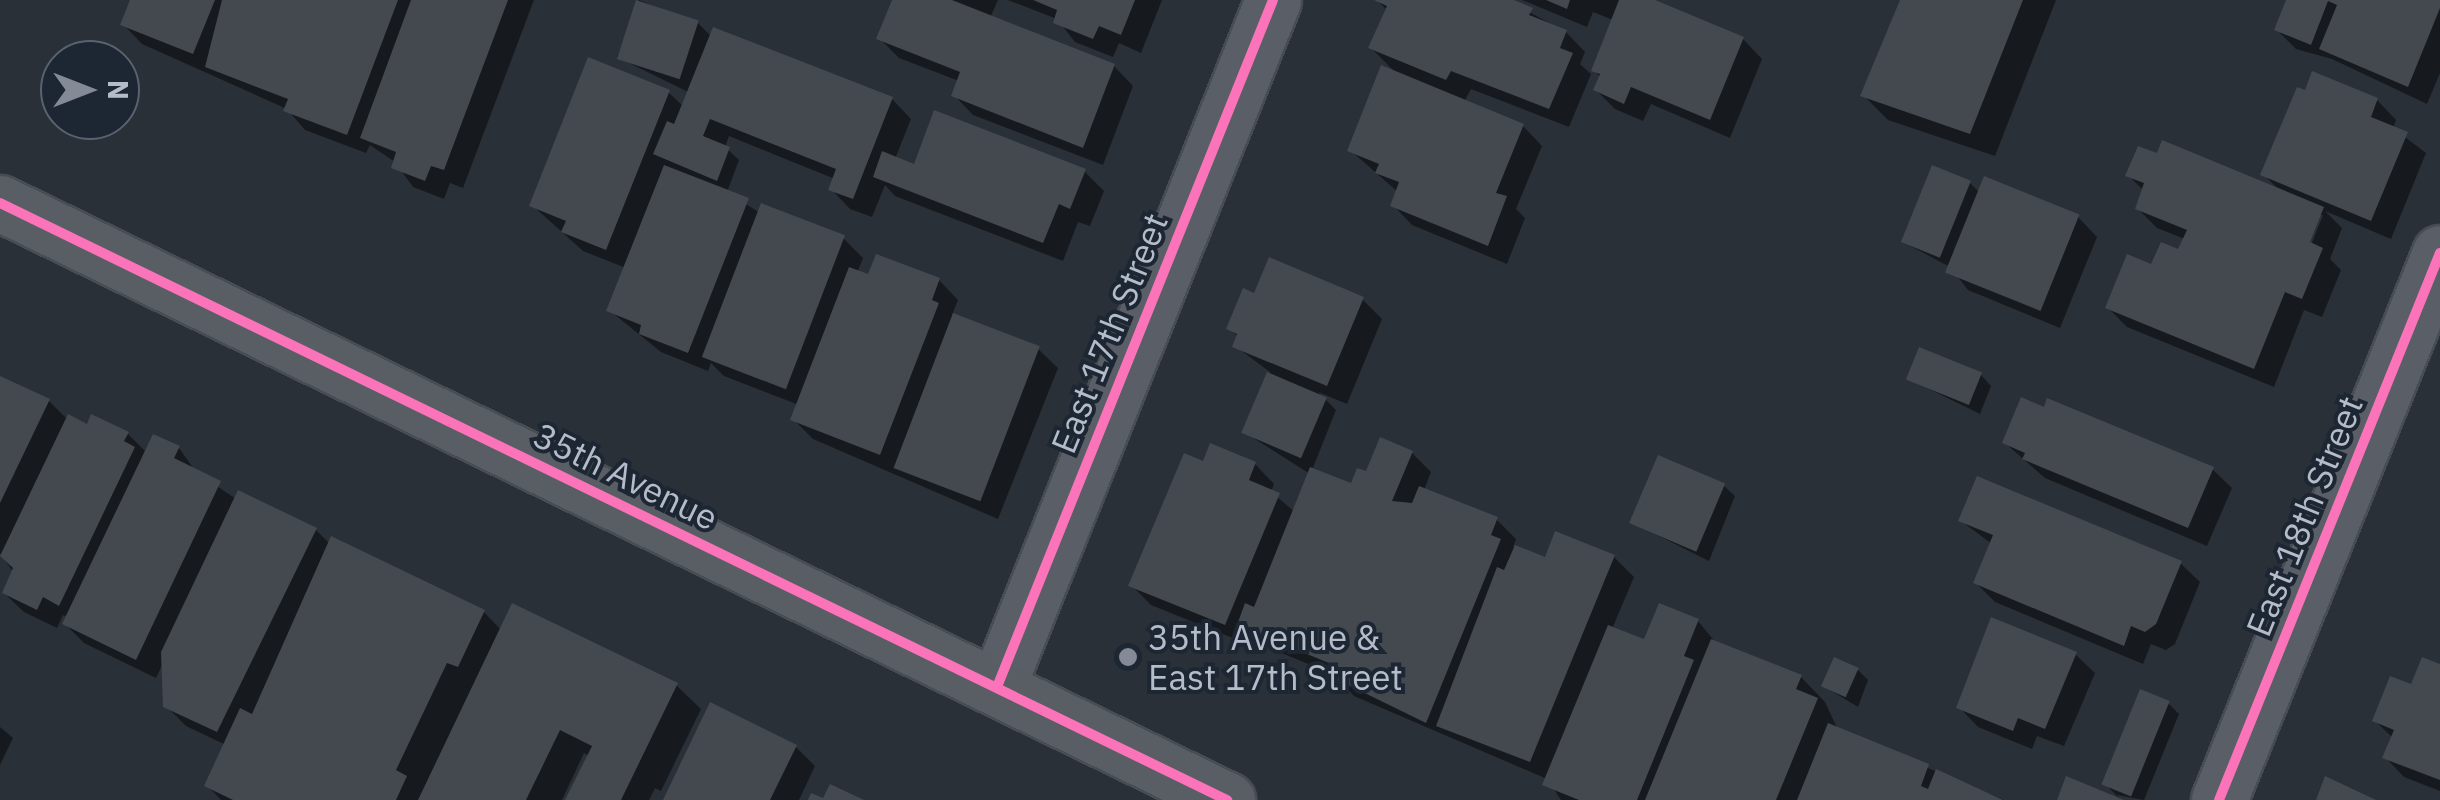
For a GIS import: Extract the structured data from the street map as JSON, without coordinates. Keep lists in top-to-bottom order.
{
  "streets": {
    "main road": ["35th Avenue"],
    "street": ["East 17th Street", "East 18th Street"]
  },
  "crossings": [
    ["East 17th Street", "35th Avenue"]
  ],
  "places": ["35th Avenue & East 17th Street"],
  "north": "right"
}
